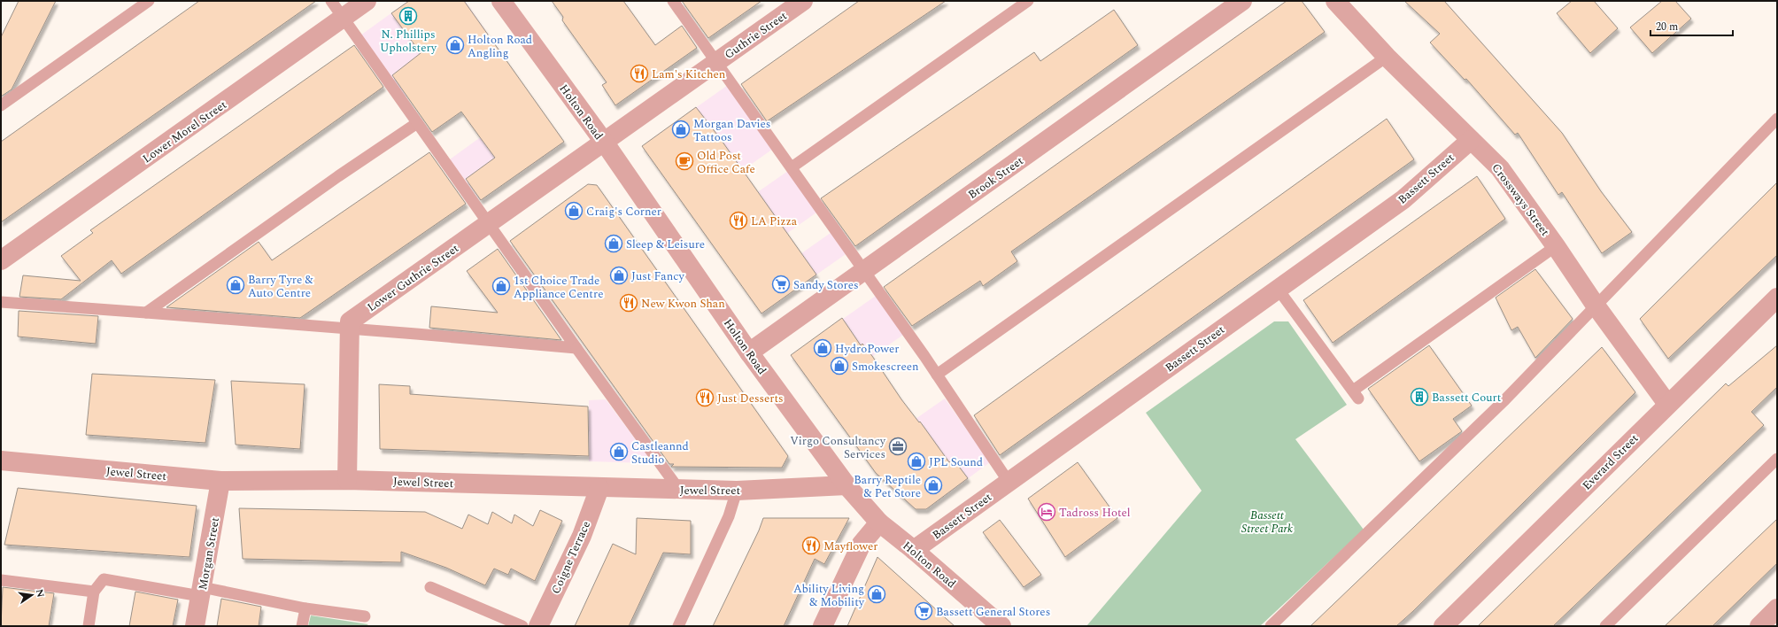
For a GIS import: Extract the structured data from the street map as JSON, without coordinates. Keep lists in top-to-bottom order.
{
  "streets": {
    "street": [
      "Guthrie Street",
      "Holton Road",
      "Lower Morel Street",
      "Brook Street",
      "Bassett Street",
      "Crossways Street",
      "Lower Guthrie Street",
      "Everard Street",
      "Jewel Street",
      "Morgan Street",
      "Coigne Terrace"
    ]
  },
  "crossings": [
    ["Guthrie Street", "Holton Road"],
    ["Guthrie Street", "Lower Guthrie Street"],
    ["Holton Road", "Brook Street"],
    ["Holton Road", "Bassett Street"],
    ["Holton Road", "Lower Guthrie Street"],
    ["Holton Road", "Jewel Street"],
    ["Bassett Street", "Crossways Street"],
    ["Crossways Street", "Everard Street"],
    ["Jewel Street", "Morgan Street"],
    ["Jewel Street", "Coigne Terrace"]
  ],
  "parks": ["Bassett Street Park"],
  "places": {
    "building": ["N. Phillips Upholstery", "Bassett Court"],
    "shop": [
      "Holton Road Angling",
      "Morgan Davies Tattoos",
      "Craig's Corner",
      "Sleep & Leisure",
      "Just Fancy",
      "Barry Tyre & Auto Centre",
      "1st Choice Trade Appliance Centre",
      "HydroPower",
      "Smokescreen",
      "Castleannd Studio",
      "JPL Sound",
      "Barry Reptile & Pet Store",
      "Ability Living & Mobility"
    ],
    "restaurant": [
      "Lam's Kitchen",
      "LA Pizza",
      "New Kwon Shan",
      "Just Desserts",
      "Mayflower"
    ],
    "cafe": ["Old Post Office Cafe"],
    "supermarket": ["Sandy Stores", "Bassett General Stores"],
    "office": ["Virgo Consultancy Services"],
    "hotel": ["Tadross Hotel"]
  },
  "scale_bar": "20 m",
  "north": "right"
}
